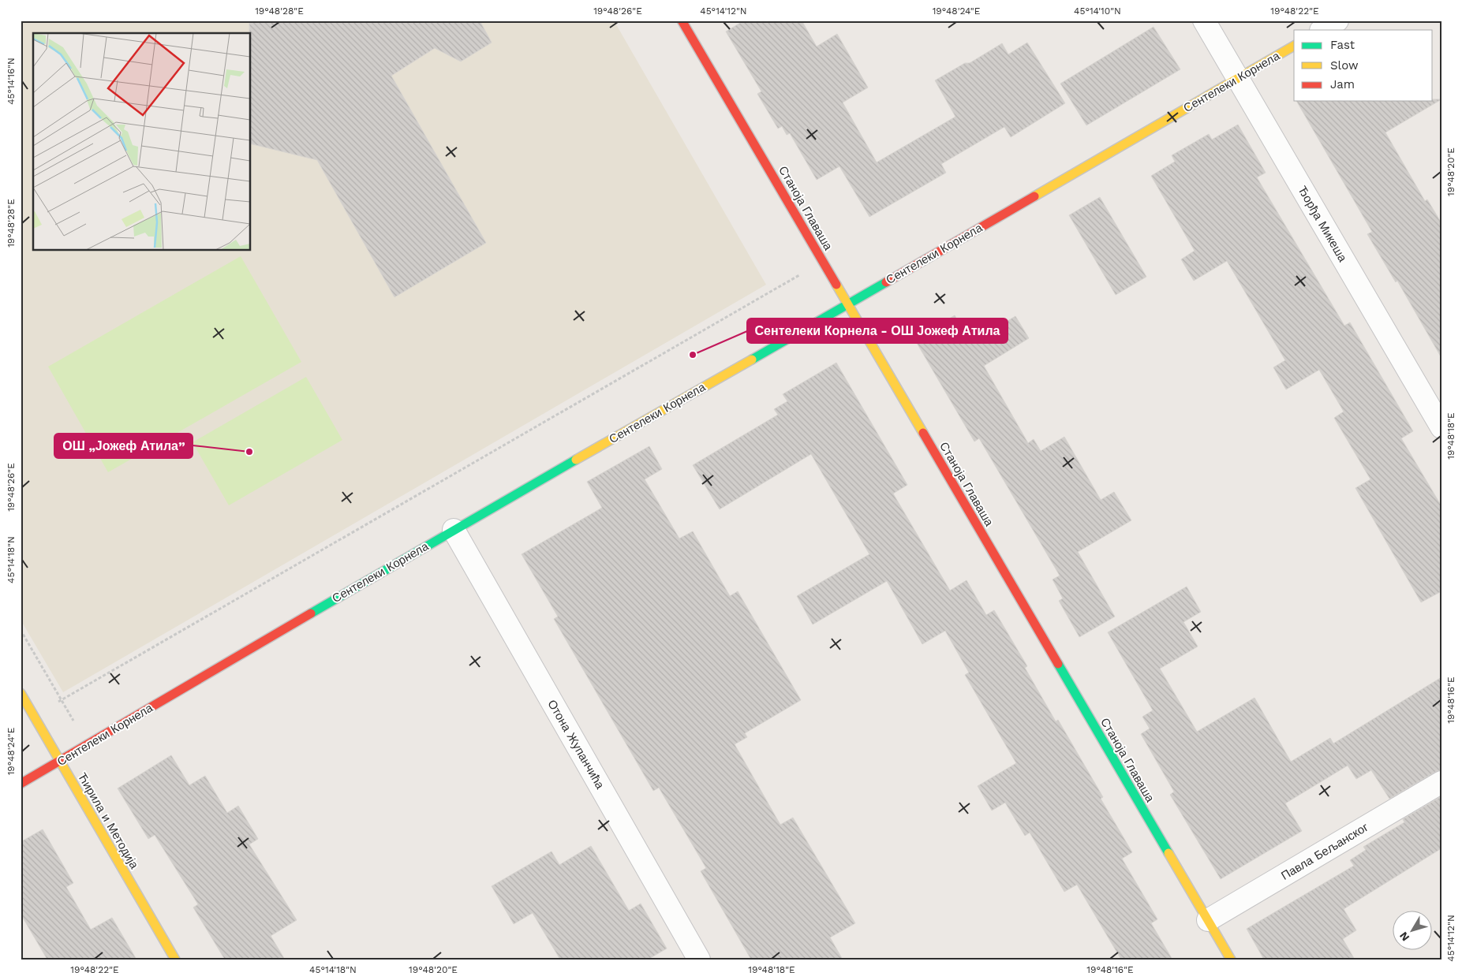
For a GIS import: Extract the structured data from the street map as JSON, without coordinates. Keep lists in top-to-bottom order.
{
  "streets": {
    "street": [
      "Сентелеки Корнела",
      "Станоја Главаша",
      "Ђорђа Микеша",
      "Отона Жупанчића",
      "Ћирила и Методија",
      "Павла Бељанског"
    ]
  },
  "crossings": [
    ["Сентелеки Корнела", "Станоја Главаша"],
    ["Сентелеки Корнела", "Ђорђа Микеша"],
    ["Сентелеки Корнела", "Отона Жупанчића"],
    ["Сентелеки Корнела", "Ћирила и Методија"],
    ["Станоја Главаша", "Павла Бељанског"]
  ],
  "places": ["Сентелеки Корнела - ОШ Јожеф Атила", "ОШ „Јожеф Атила”"],
  "legend": ["Fast", "Slow", "Jam"],
  "north": "bottom left",
  "coordinates": [
    "19°48'28\"E",
    "19°48'26\"E",
    "45°14'12\"N",
    "19°48'24\"E",
    "45°14'10\"N",
    "19°48'22\"E",
    "45°14'16\"N",
    "19°48'20\"E",
    "19°48'18\"E",
    "45°14'18\"N",
    "19°48'16\"E"
  ]
}
